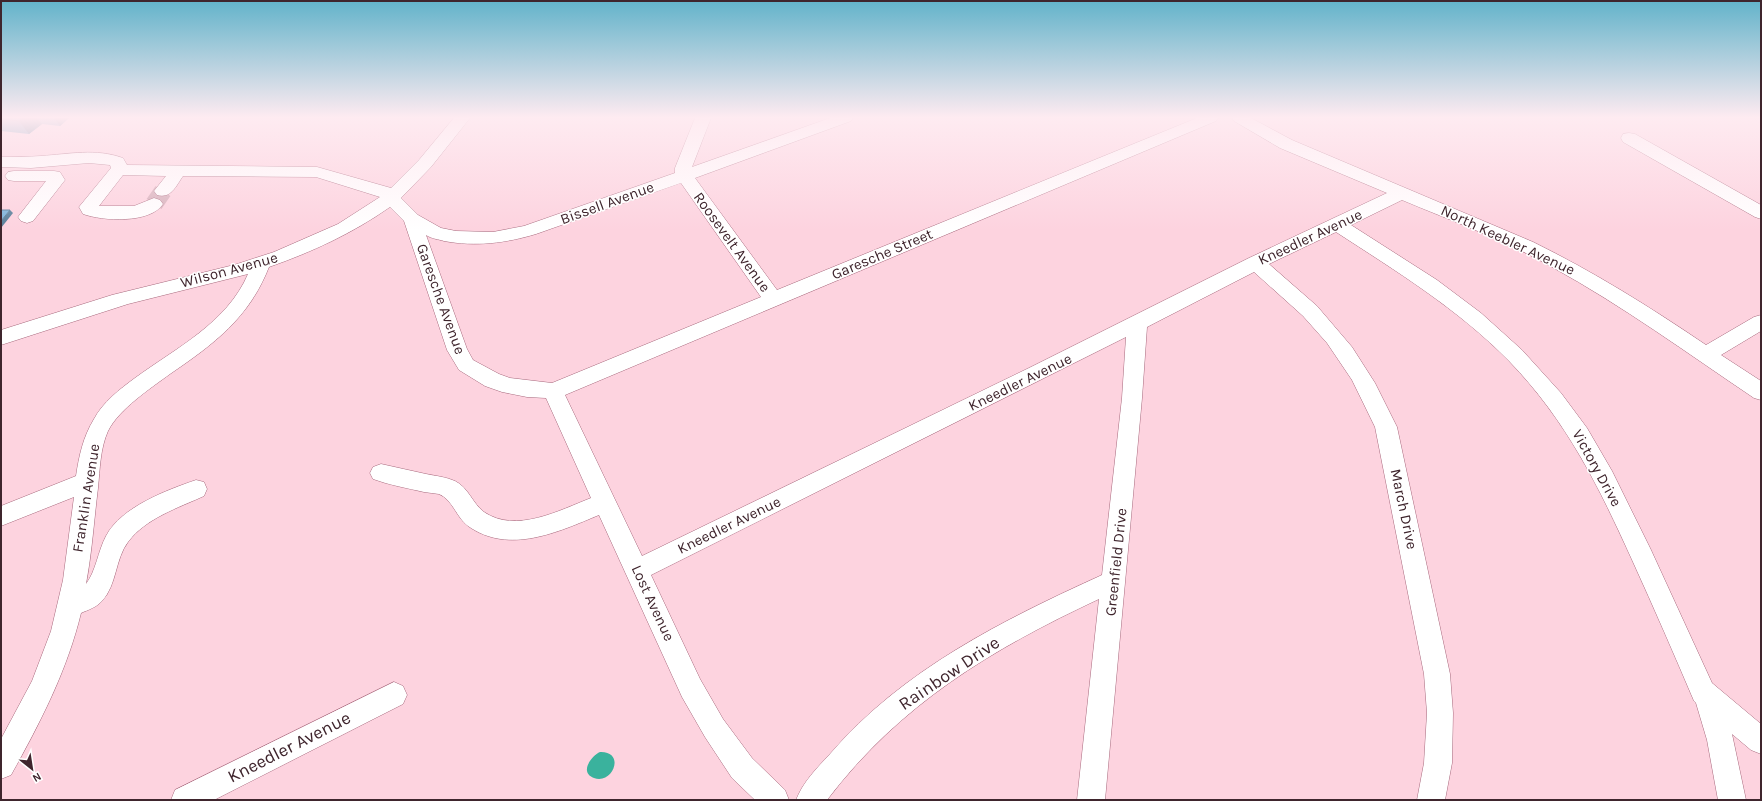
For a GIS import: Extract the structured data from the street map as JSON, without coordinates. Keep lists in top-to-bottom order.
{
  "streets": {
    "street": [
      "Bissell Avenue",
      "Kneedler Avenue",
      "North Keebler Avenue",
      "Roosevelt Avenue",
      "Garesche Street",
      "Wilson Avenue",
      "Garesche Avenue",
      "Victory Drive",
      "Franklin Avenue",
      "March Drive",
      "Greenfield Drive",
      "Lost Avenue",
      "Rainbow Drive"
    ]
  },
  "crossings": [
    ["Bissell Avenue", "Roosevelt Avenue"],
    ["Bissell Avenue", "Garesche Avenue"],
    ["Kneedler Avenue", "North Keebler Avenue"],
    ["Kneedler Avenue", "Victory Drive"],
    ["Kneedler Avenue", "March Drive"],
    ["Kneedler Avenue", "Greenfield Drive"],
    ["Kneedler Avenue", "Lost Avenue"],
    ["Roosevelt Avenue", "Garesche Street"],
    ["Garesche Street", "Garesche Avenue"],
    ["Garesche Street", "Lost Avenue"],
    ["Wilson Avenue", "Garesche Avenue"],
    ["Wilson Avenue", "Franklin Avenue"],
    ["Garesche Avenue", "Lost Avenue"],
    ["Greenfield Drive", "Rainbow Drive"]
  ],
  "north": "bottom right"
}
